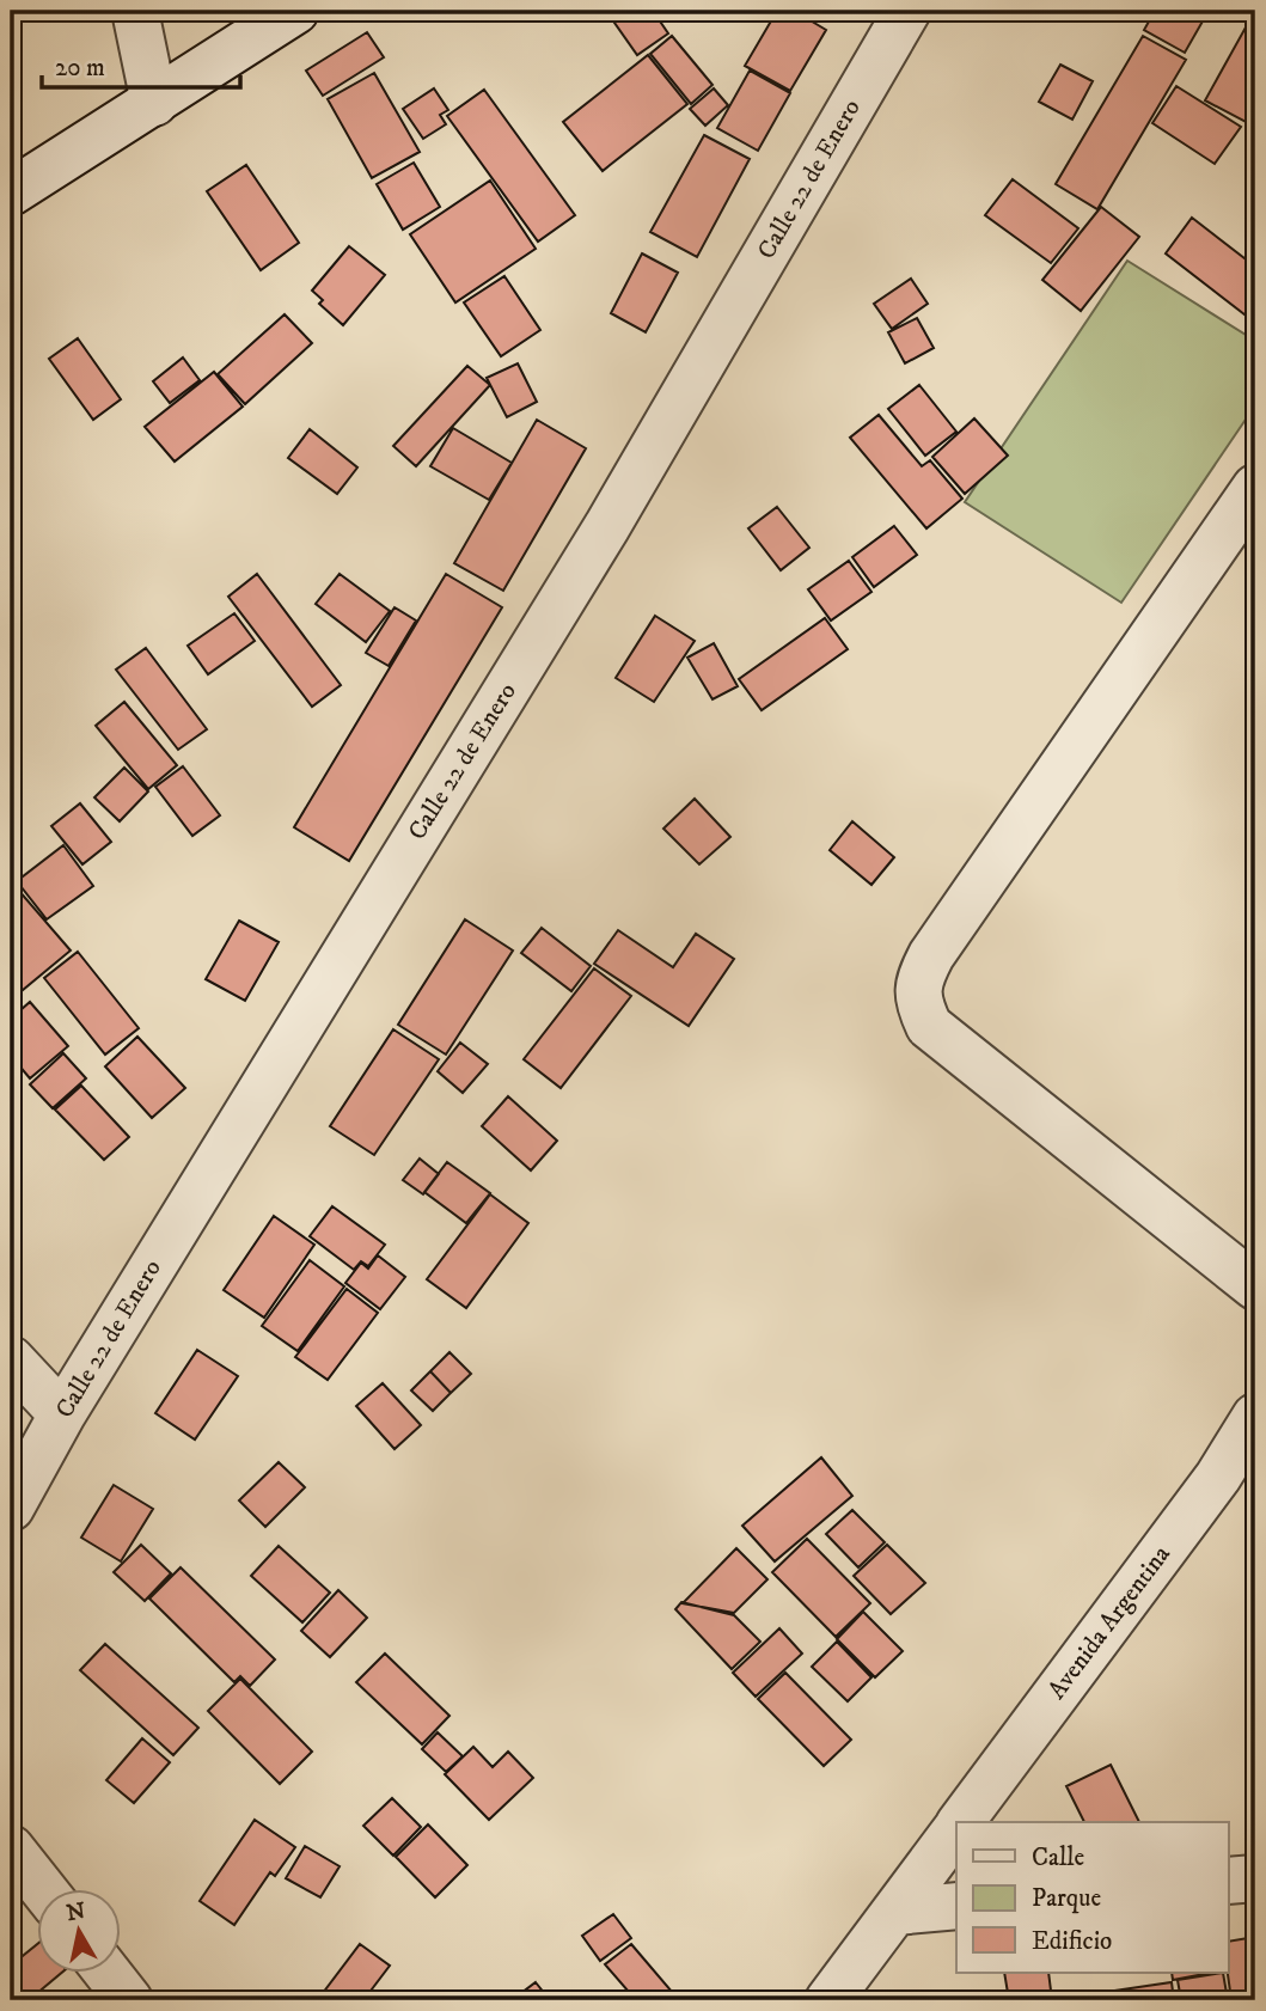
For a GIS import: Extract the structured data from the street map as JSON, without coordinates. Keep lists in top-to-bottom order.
{
  "streets": {
    "street": ["Calle 22 de Enero", "Avenida Argentina"]
  },
  "legend": ["Calle", "Parque", "Edificio"],
  "scale_bar": "20 m",
  "north": "top"
}
